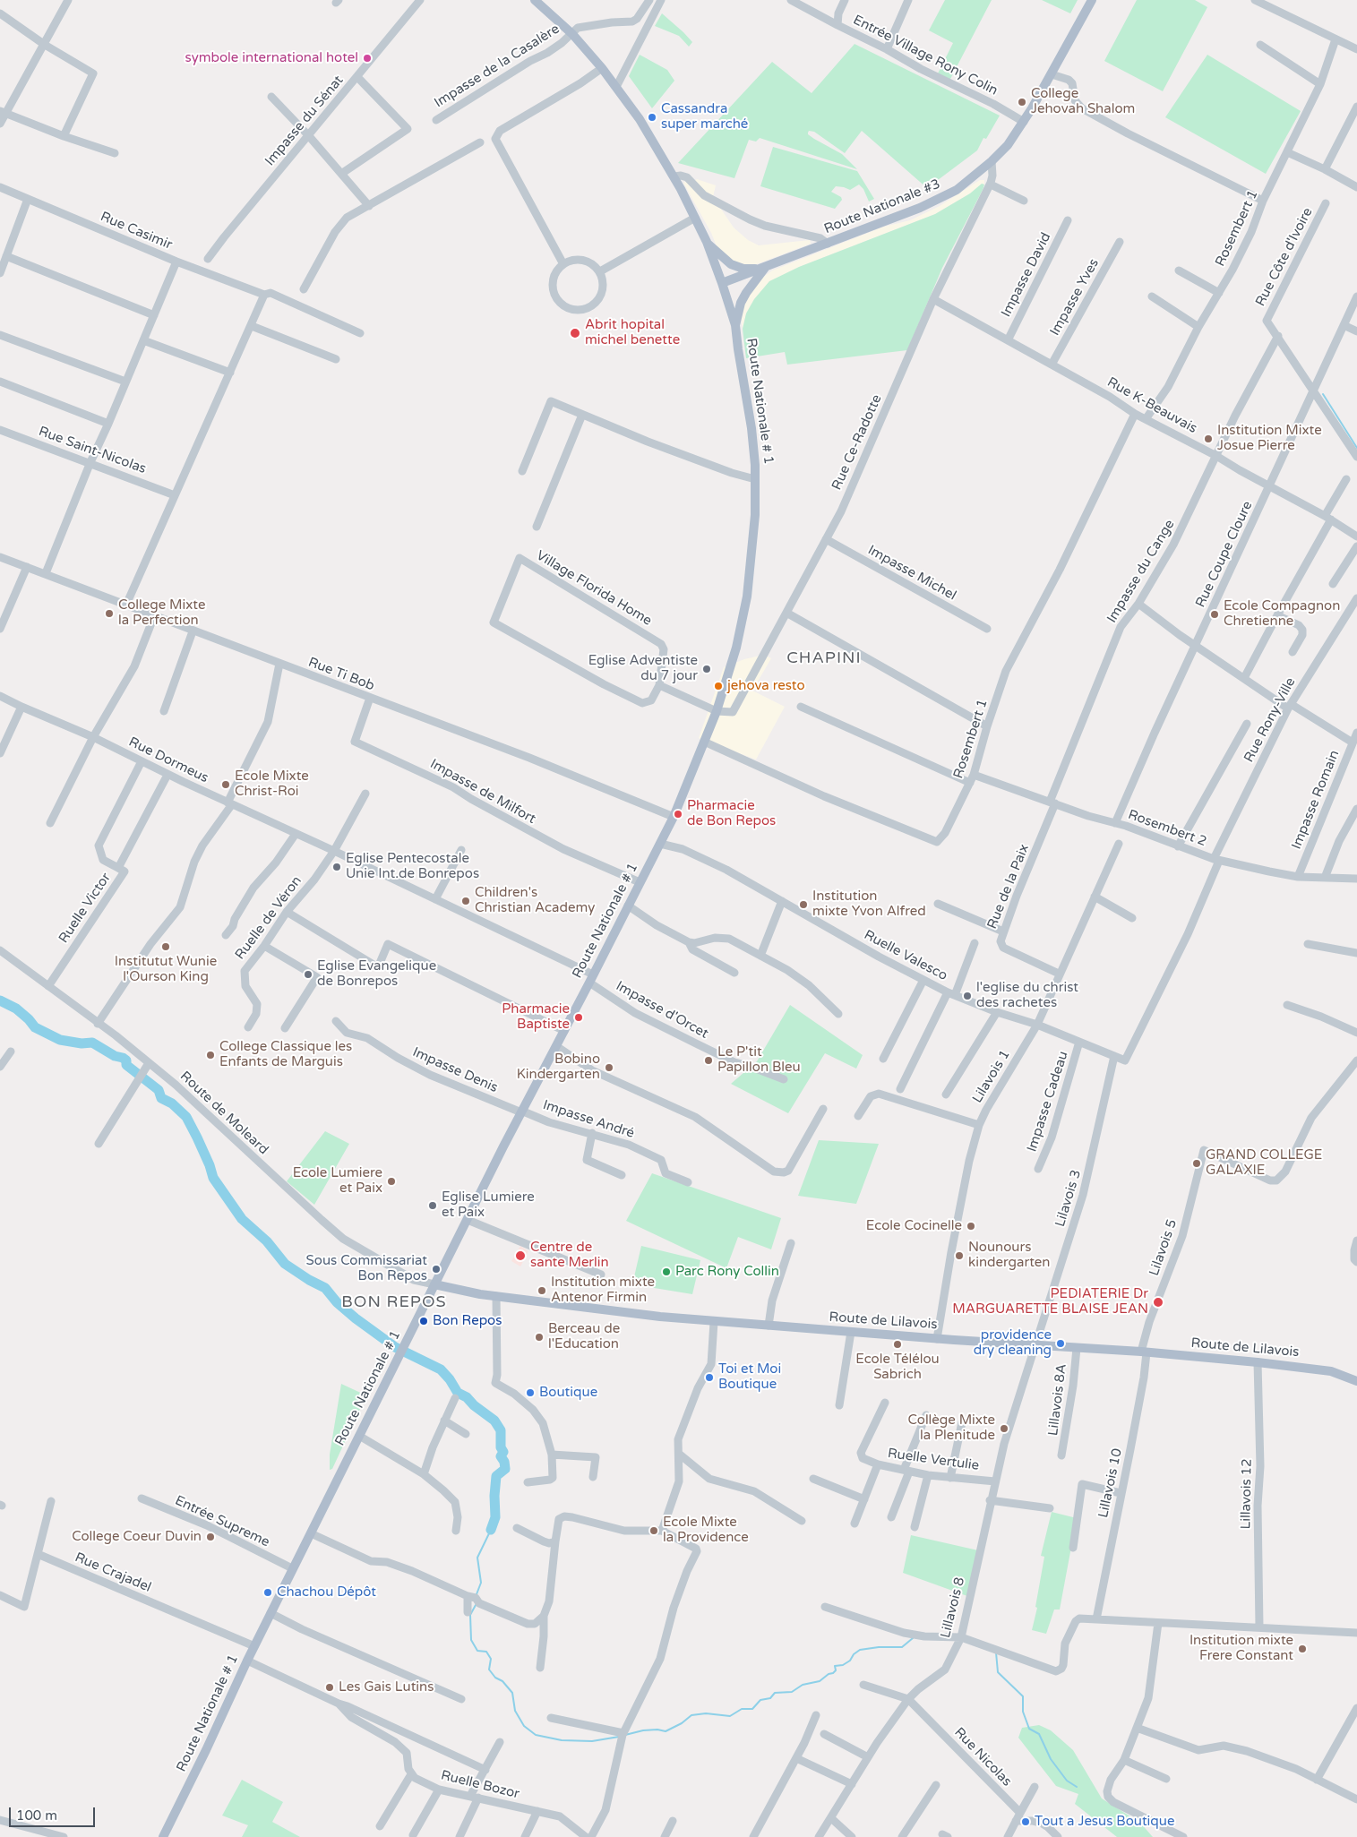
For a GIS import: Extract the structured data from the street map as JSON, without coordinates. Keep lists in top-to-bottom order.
{
  "streets": {
    "main road": ["Route Nationale #3", "Route Nationale # 1", "Route de Lilavois"],
    "street": [
      "Entrée Village Rony Colin",
      "Impasse de la Casalère",
      "Impasse du Sénat",
      "Rosembert 1",
      "Rue Casimir",
      "Rue Côte d'Ivoire",
      "Impasse David",
      "Impasse Yves",
      "Rue K-Beauvais",
      "Rue Ce-Radotte",
      "Rue Saint-Nicolas",
      "Rue Coupe Cloure",
      "Impasse du Cange",
      "Impasse Michel",
      "Village Florida Home",
      "Rue Ti Bob",
      "Rue Rony-Ville",
      "Rue Dormeus",
      "Impasse de Milfort",
      "Impasse Romain",
      "Rosembert 2",
      "Rue de la Paix",
      "Ruelle Victor",
      "Ruelle de Véron",
      "Ruelle Valesco",
      "Impasse d'Orcet",
      "Impasse Denis",
      "Lilavois 1",
      "Impasse Cadeau",
      "Route de Moleard",
      "Impasse André",
      "Lilavois 3",
      "Lilavois 5",
      "Lillavois 8A",
      "Ruelle Vertulie",
      "Lillavois 10",
      "Lillavois 12",
      "Entrée Supreme",
      "Rue Crajadel",
      "Lillavois 8",
      "Rue Nicolas",
      "Ruelle Bozor"
    ]
  },
  "crossings": [
    ["Entrée Village Rony Colin", "Route Nationale #3"],
    ["Impasse de la Casalère", "Route Nationale # 1"],
    ["Route Nationale #3", "Route Nationale # 1"],
    ["Route Nationale #3", "Rue Ce-Radotte"],
    ["Rosembert 1", "Route Nationale # 1"],
    ["Rosembert 1", "Rue K-Beauvais"],
    ["Rosembert 1", "Rosembert 2"],
    ["Rue Côte d'Ivoire", "Rue Coupe Cloure"],
    ["Rue Côte d'Ivoire", "Impasse du Cange"],
    ["Impasse David", "Rue K-Beauvais"],
    ["Impasse Yves", "Rue K-Beauvais"],
    ["Route Nationale # 1", "Rue Ce-Radotte"],
    ["Route Nationale # 1", "Rue Ti Bob"],
    ["Route Nationale # 1", "Rue Dormeus"],
    ["Route Nationale # 1", "Impasse de Milfort"],
    ["Route Nationale # 1", "Ruelle Valesco"],
    ["Route Nationale # 1", "Impasse d'Orcet"],
    ["Route Nationale # 1", "Impasse Denis"],
    ["Route Nationale # 1", "Route de Moleard"],
    ["Route Nationale # 1", "Impasse André"],
    ["Route Nationale # 1", "Route de Lilavois"],
    ["Route Nationale # 1", "Entrée Supreme"],
    ["Route Nationale # 1", "Rue Crajadel"],
    ["Rue K-Beauvais", "Rue Ce-Radotte"],
    ["Rue K-Beauvais", "Rue Coupe Cloure"],
    ["Rue K-Beauvais", "Impasse du Cange"],
    ["Rue Ce-Radotte", "Impasse Michel"],
    ["Rue Coupe Cloure", "Rosembert 2"],
    ["Impasse du Cange", "Rosembert 2"],
    ["Impasse du Cange", "Rue de la Paix"],
    ["Rue Ti Bob", "Impasse de Milfort"],
    ["Rue Rony-Ville", "Rosembert 2"],
    ["Rue Rony-Ville", "Ruelle Valesco"],
    ["Rue Dormeus", "Ruelle Victor"],
    ["Rue Dormeus", "Ruelle de Véron"],
    ["Rue Dormeus", "Impasse d'Orcet"],
    ["Impasse Romain", "Rosembert 2"],
    ["Rosembert 2", "Rue de la Paix"],
    ["Rue de la Paix", "Lilavois 1"],
    ["Ruelle Victor", "Route de Moleard"],
    ["Ruelle Valesco", "Lilavois 1"],
    ["Ruelle Valesco", "Impasse Cadeau"],
    ["Ruelle Valesco", "Lilavois 3"],
    ["Impasse Denis", "Impasse André"],
    ["Lilavois 1", "Route de Lilavois"],
    ["Route de Moleard", "Route de Lilavois"],
    ["Lilavois 3", "Route de Lilavois"],
    ["Lilavois 3", "Lillavois 8"],
    ["Lilavois 5", "Route de Lilavois"],
    ["Lilavois 5", "Lillavois 10"],
    ["Route de Lilavois", "Lillavois 8A"],
    ["Route de Lilavois", "Lillavois 10"],
    ["Route de Lilavois", "Lillavois 12"],
    ["Route de Lilavois", "Lillavois 8"],
    ["Ruelle Vertulie", "Lillavois 8"],
    ["Lillavois 8", "Rue Nicolas"]
  ],
  "districts": ["CHAPINI", "BON REPOS"],
  "places": [
    "symbole international hotel",
    "College Jehovah Shalom",
    "Cassandra super marché",
    "Abrit hopital michel benette",
    "Institution Mixte Josue Pierre",
    "College Mixte la Perfection",
    "Ecole Compagnon Chretienne",
    "Eglise Adventiste du 7 jour",
    "jehova resto",
    "Ecole Mixte Christ-Roi",
    "Pharmacie de Bon Repos",
    "Eglise Pentecostale Unie Int.de Bonrepos",
    "Children's Christian Academy",
    "Institution mixte Yvon Alfred",
    "Institutut Wunie l'Ourson King",
    "Eglise Evangelique de Bonrepos",
    "l'eglise du christ des rachetes",
    "Pharmacie Baptiste",
    "College Classique les Enfants de Marguis",
    "Le P'tit Papillon Bleu",
    "Bobino Kindergarten",
    "GRAND COLLEGE GALAXIE",
    "Ecole Lumiere et Paix",
    "Eglise Lumiere et Paix",
    "Ecole Cocinelle",
    "Centre de sante Merlin",
    "Nounours kindergarten",
    "Sous Commissariat Bon Repos",
    "Parc Rony Collin",
    "Institution mixte Antenor Firmin",
    "PEDIATERIE Dr MARGUARETTE BLAISE JEAN",
    "Bon Repos",
    "Berceau de l'Education",
    "providence dry cleaning",
    "Ecole Télélou Sabrich",
    "Toi et Moi Boutique",
    "Boutique",
    "Collège Mixte la Plenitude",
    "Ecole Mixte la Providence",
    "College Coeur Duvin",
    "Chachou Dépôt",
    "Institution mixte Frere Constant",
    "Les Gais Lutins",
    "Tout a Jesus Boutique"
  ],
  "scale_bar": "100 m"
}
